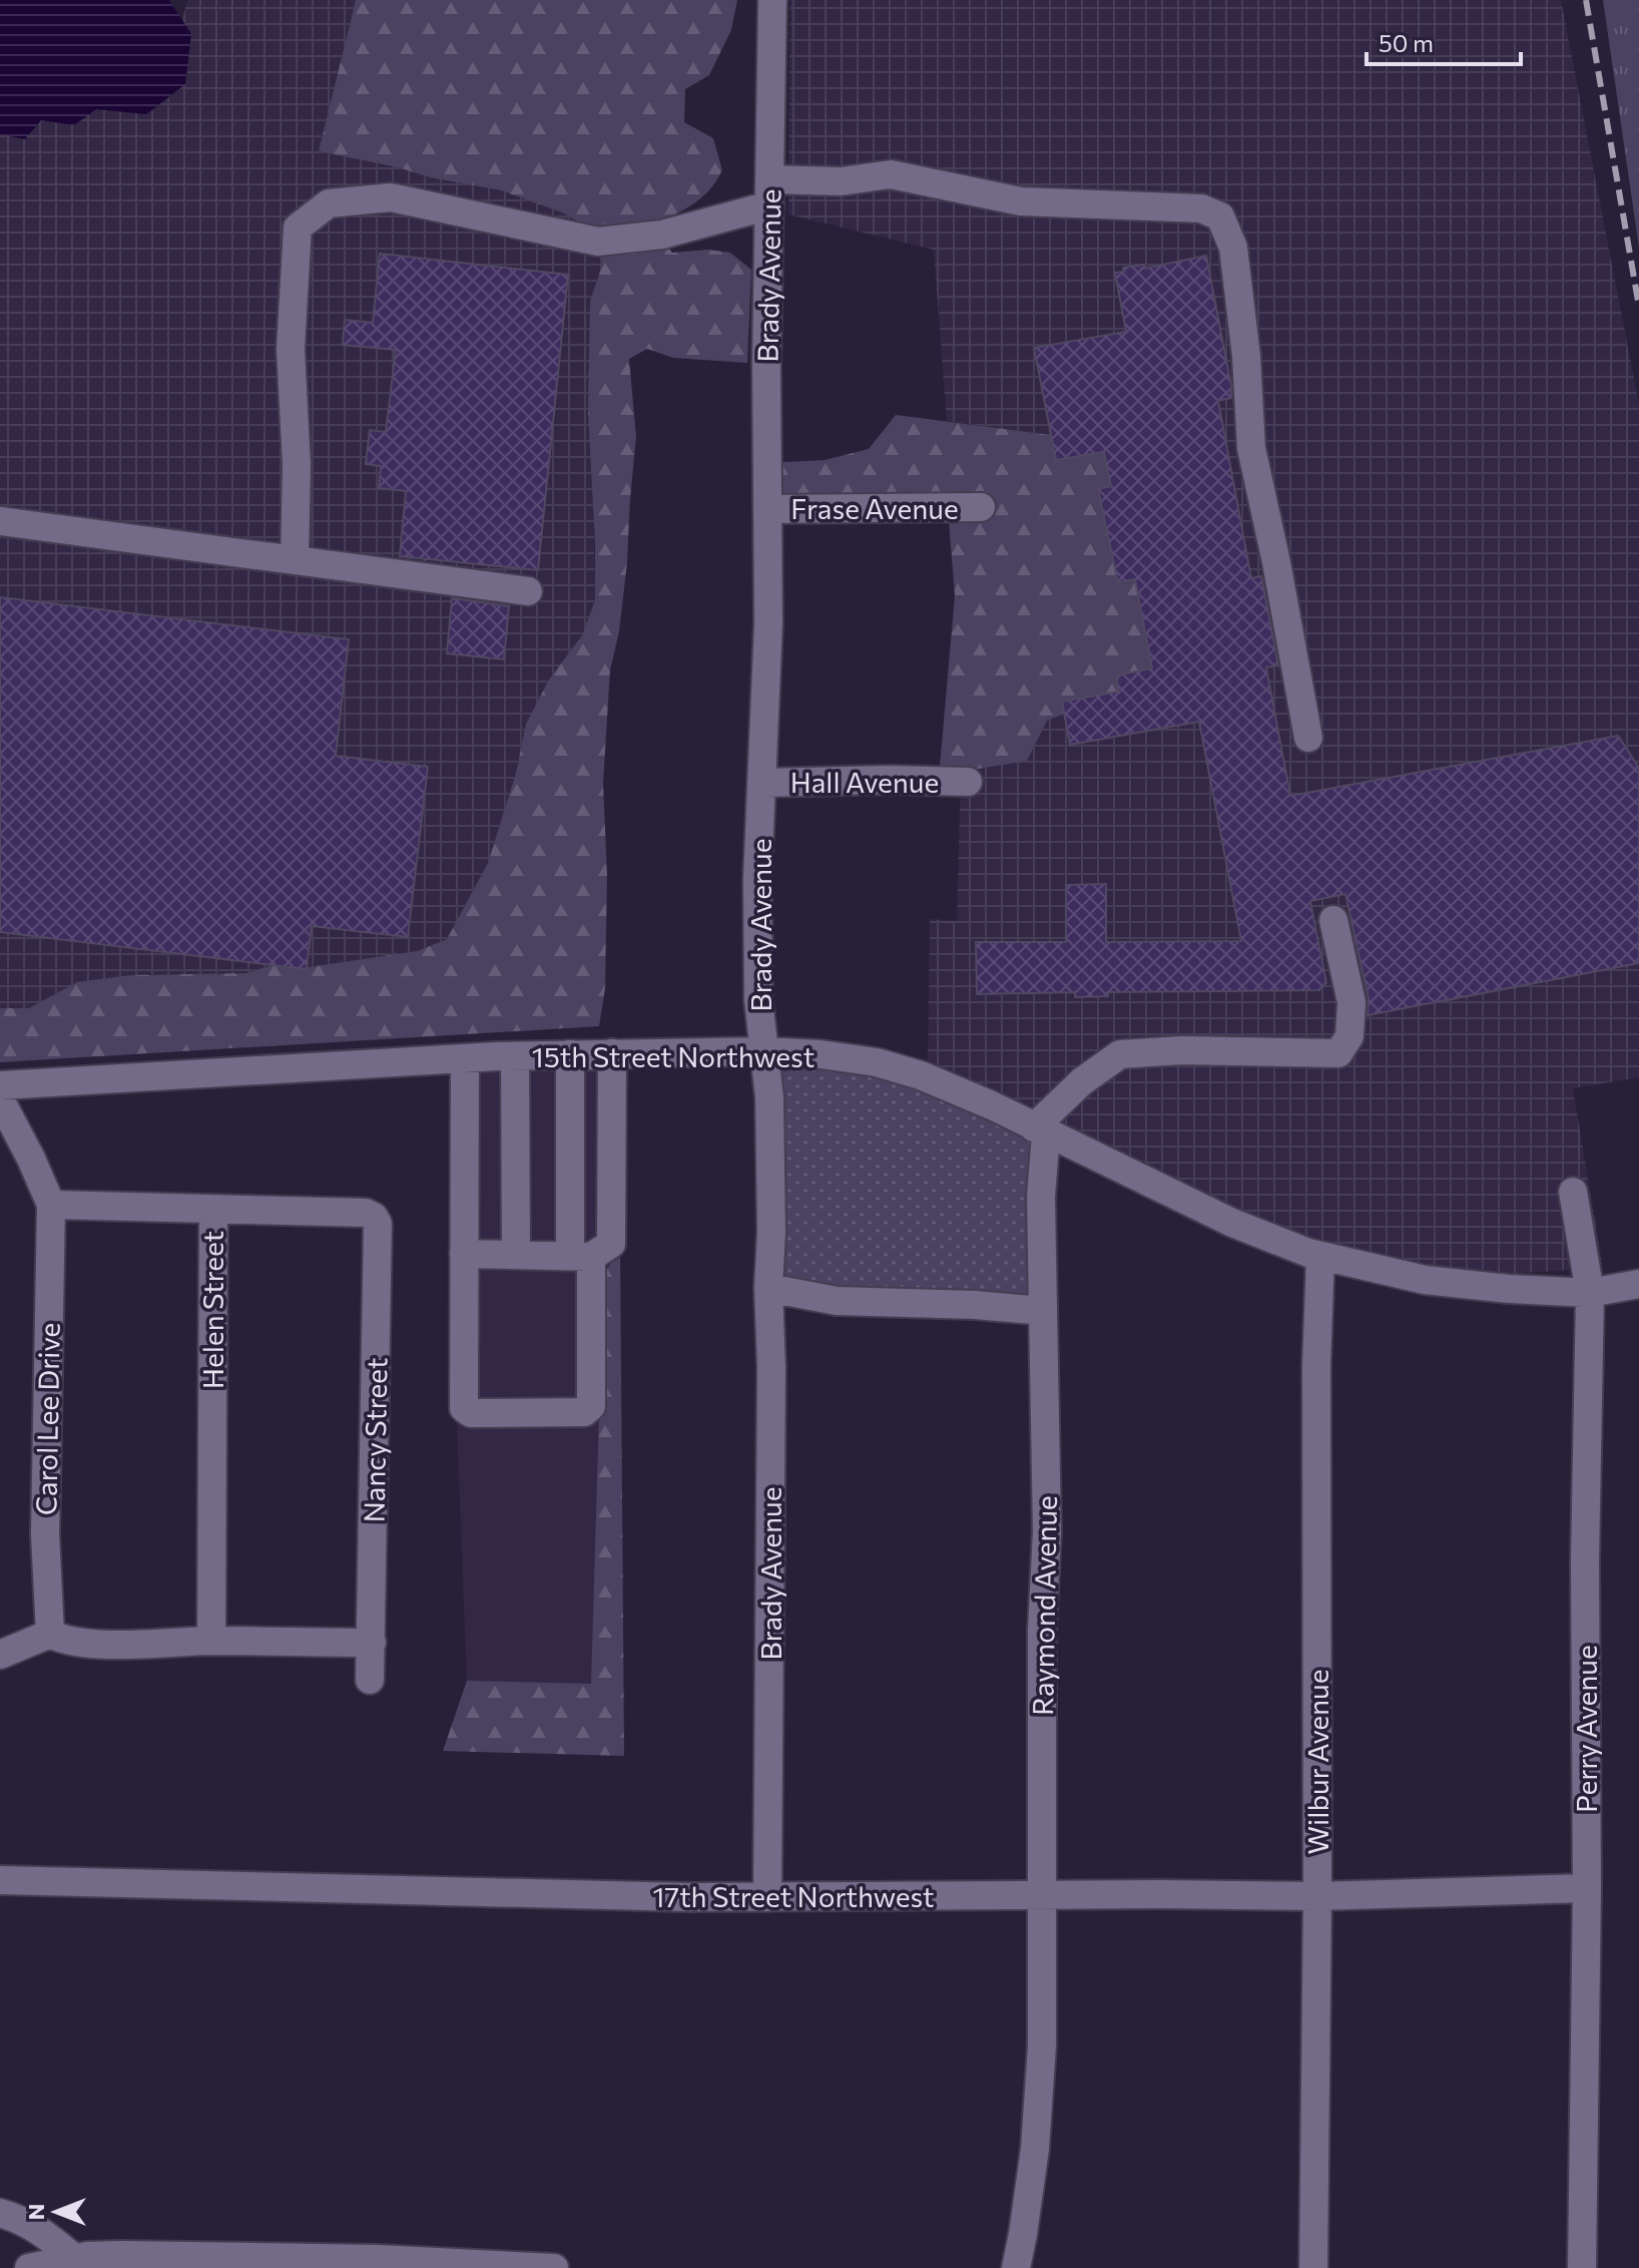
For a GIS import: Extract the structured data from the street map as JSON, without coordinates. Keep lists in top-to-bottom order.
{
  "streets": {
    "street": [
      "Brady Avenue",
      "Frase Avenue",
      "Hall Avenue",
      "15th Street Northwest",
      "Helen Street",
      "Carol Lee Drive",
      "Nancy Street",
      "Raymond Avenue",
      "Perry Avenue",
      "Wilbur Avenue",
      "17th Street Northwest"
    ]
  },
  "crossings": [
    ["Brady Avenue", "Frase Avenue"],
    ["Brady Avenue", "Hall Avenue"],
    ["Brady Avenue", "15th Street Northwest"],
    ["Brady Avenue", "17th Street Northwest"],
    ["15th Street Northwest", "Raymond Avenue"],
    ["15th Street Northwest", "Perry Avenue"],
    ["15th Street Northwest", "Wilbur Avenue"],
    ["Helen Street", "Carol Lee Drive"],
    ["Helen Street", "Nancy Street"],
    ["Raymond Avenue", "17th Street Northwest"],
    ["Perry Avenue", "17th Street Northwest"],
    ["Wilbur Avenue", "17th Street Northwest"]
  ],
  "scale_bar": "50 m",
  "north": "left"
}
